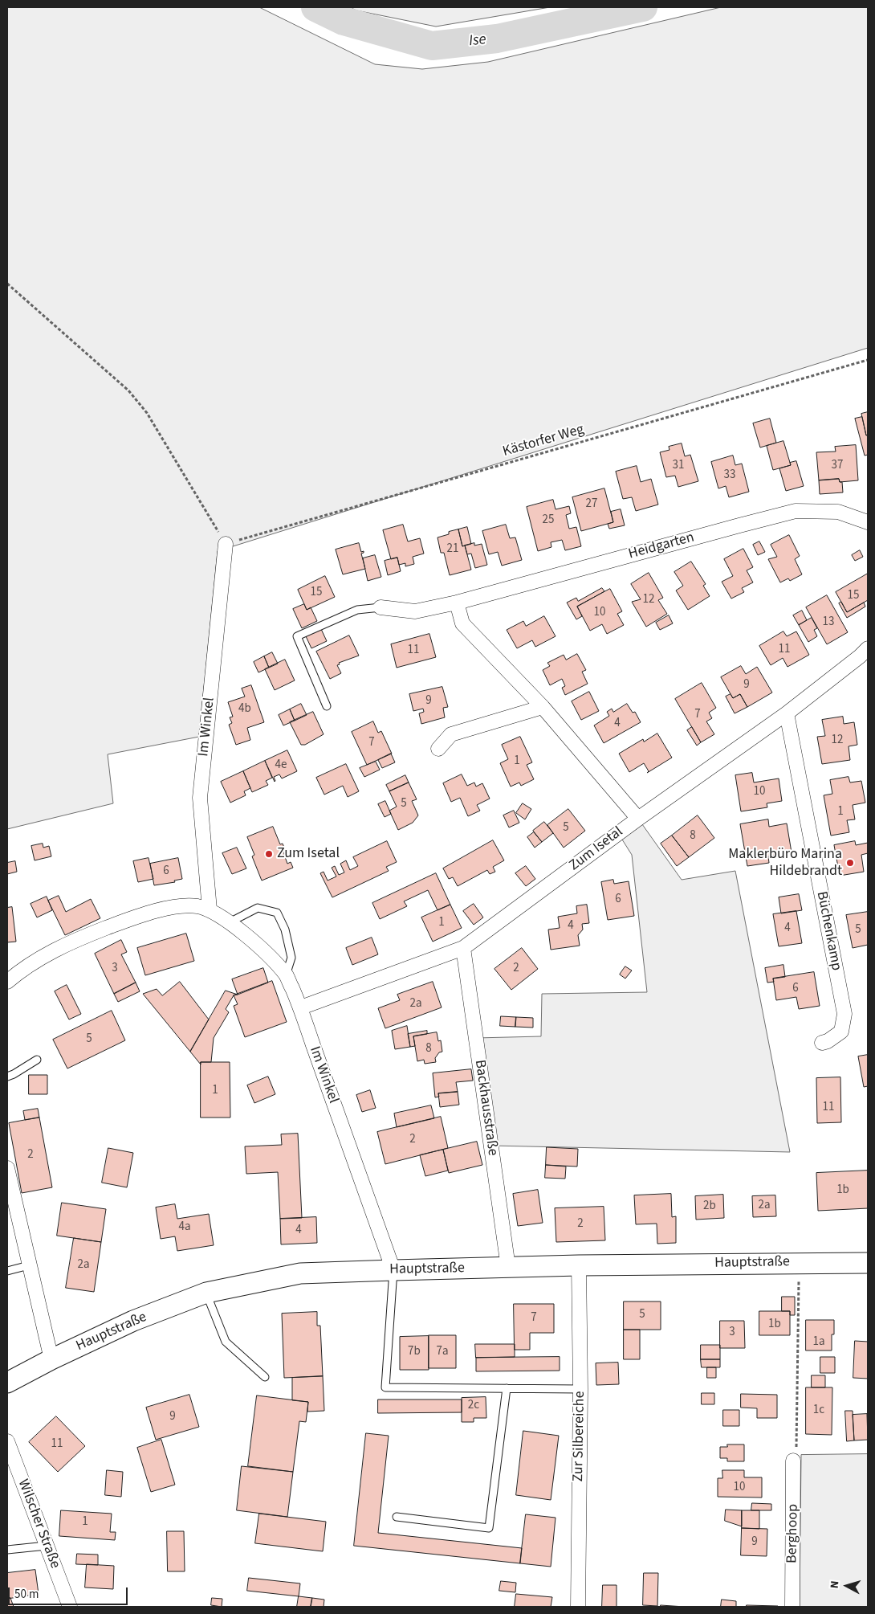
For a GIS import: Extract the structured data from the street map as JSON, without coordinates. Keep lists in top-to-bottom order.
{
  "streets": {
    "street": [
      "Heidgarten",
      "Im Winkel",
      "Zum Isetal",
      "Büchenkamp",
      "Backhausstraße",
      "Hauptstraße",
      "Zur Silbereiche",
      "Wilscher Straße",
      "Berghoop"
    ],
    "path": ["Kästorfer Weg"]
  },
  "crossings": [
    ["Kästorfer Weg", "Im Winkel"],
    ["Im Winkel", "Zum Isetal"],
    ["Im Winkel", "Hauptstraße"],
    ["Zum Isetal", "Büchenkamp"],
    ["Zum Isetal", "Backhausstraße"],
    ["Backhausstraße", "Hauptstraße"],
    ["Hauptstraße", "Zur Silbereiche"]
  ],
  "water": ["Ise"],
  "places": ["Zum Isetal", "Maklerbüro Marina Hildebrandt"],
  "house_numbers": [
    "31",
    "37",
    "33",
    "27",
    "25",
    "21",
    "15",
    "15",
    "12",
    "10",
    "13",
    "11",
    "11",
    "9",
    "9",
    "4b",
    "7",
    "4",
    "12",
    "7",
    "1",
    "4e",
    "10",
    "5",
    "1",
    "5",
    "8",
    "6",
    "6",
    "1",
    "4",
    "4",
    "5",
    "3",
    "2",
    "6",
    "2a",
    "5",
    "8",
    "1",
    "11",
    "2",
    "2",
    "1b",
    "2a",
    "2b",
    "2",
    "4a",
    "4",
    "2a",
    "5",
    "7",
    "1b",
    "3",
    "1a",
    "7b",
    "7a",
    "2c",
    "1c",
    "9",
    "11",
    "10",
    "1",
    "9"
  ],
  "scale_bar": "50 m",
  "north": "left"
}
